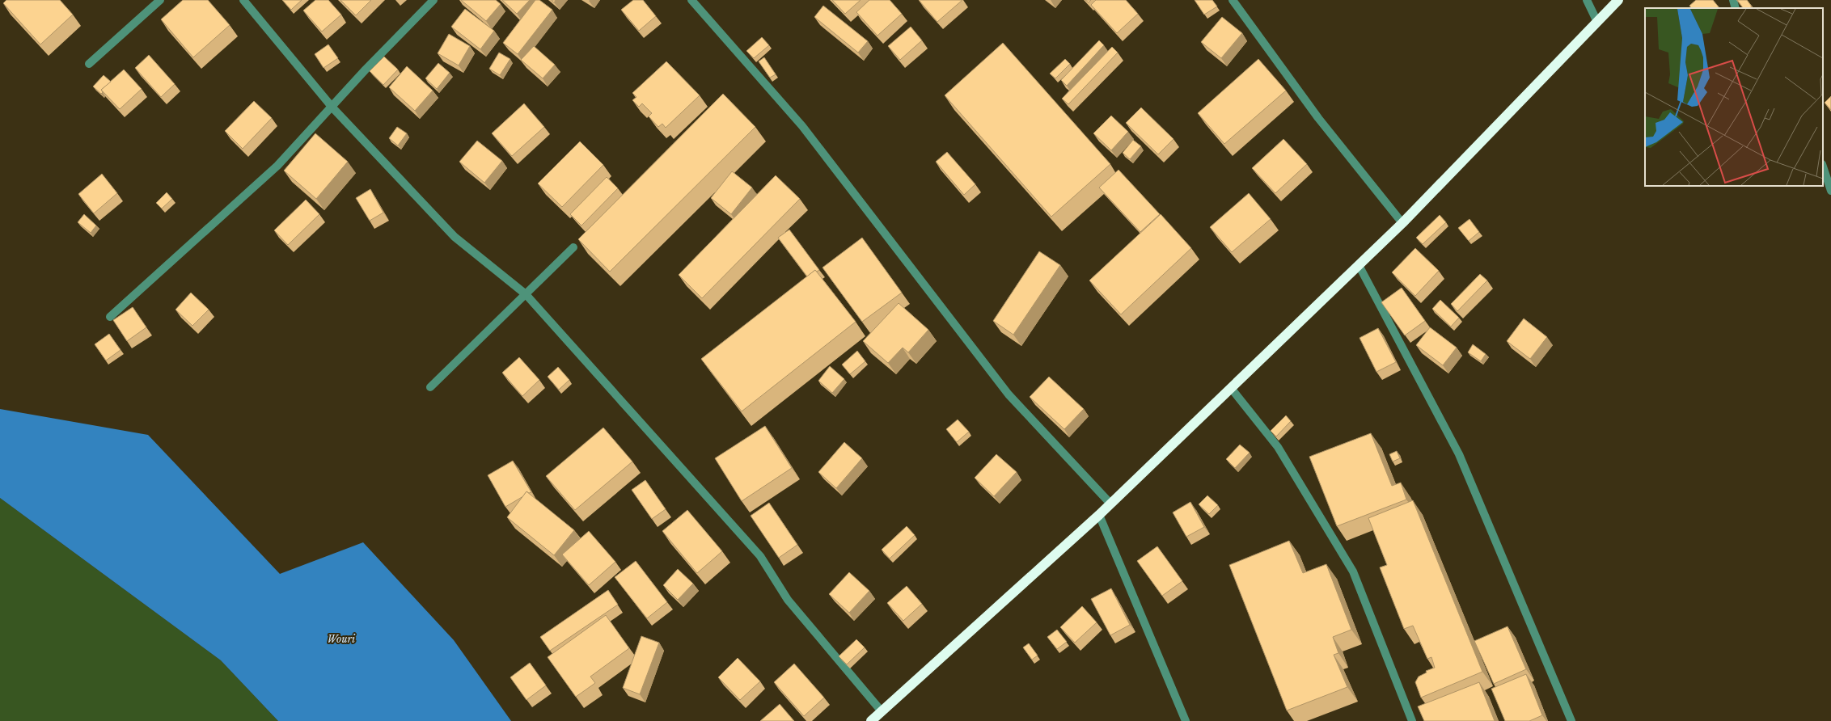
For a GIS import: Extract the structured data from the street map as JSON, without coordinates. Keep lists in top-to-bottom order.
{
  "water": ["Wouri"]
}
